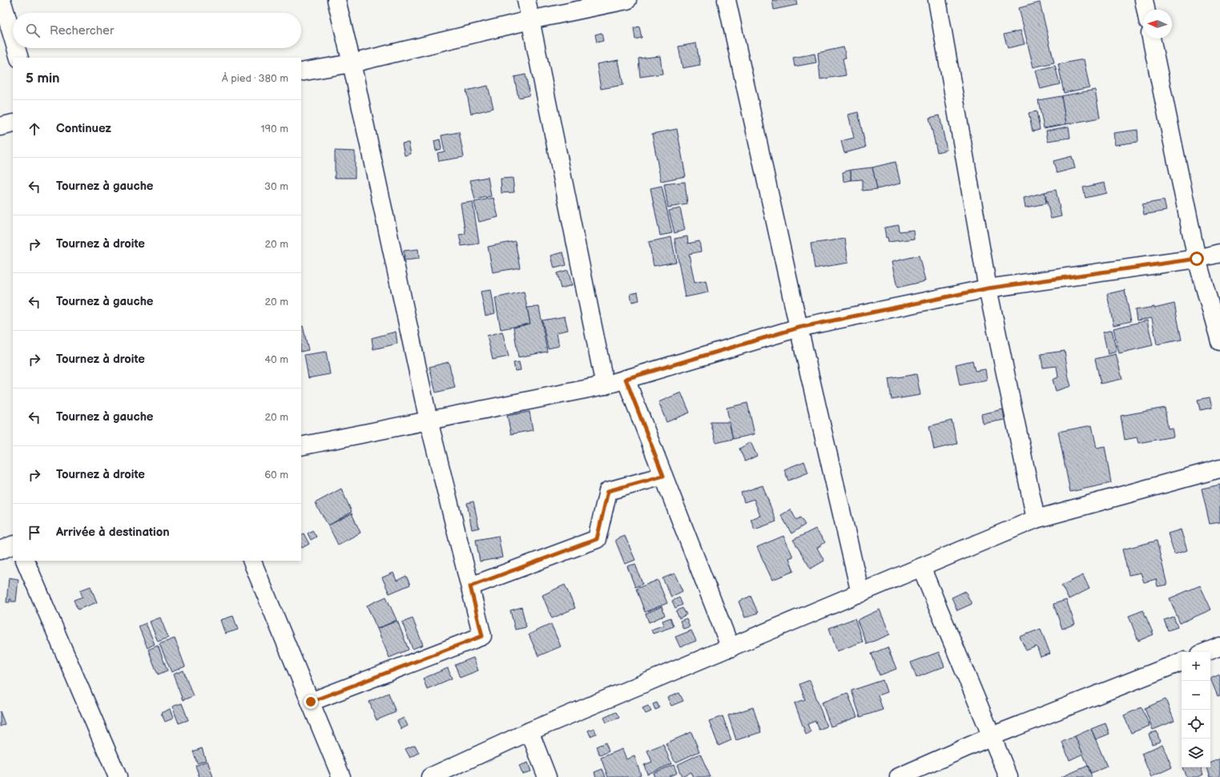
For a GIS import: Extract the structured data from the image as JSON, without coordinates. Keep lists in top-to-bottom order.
{
  "north": "left",
  "page": {
    "search": "Rechercher",
    "heading": ["5 min", "À pied · 380 m"],
    "list": [
      ["Continuez", "190 m"],
      ["Tournez à gauche", "30 m"],
      ["Tournez à droite", "20 m"],
      ["Tournez à gauche", "20 m"],
      ["Tournez à droite", "40 m"],
      ["Tournez à gauche", "20 m"],
      ["Tournez à droite", "60 m"],
      "Arrivée à destination"
    ],
    "map_buttons": ["+", "−"]
  }
}
